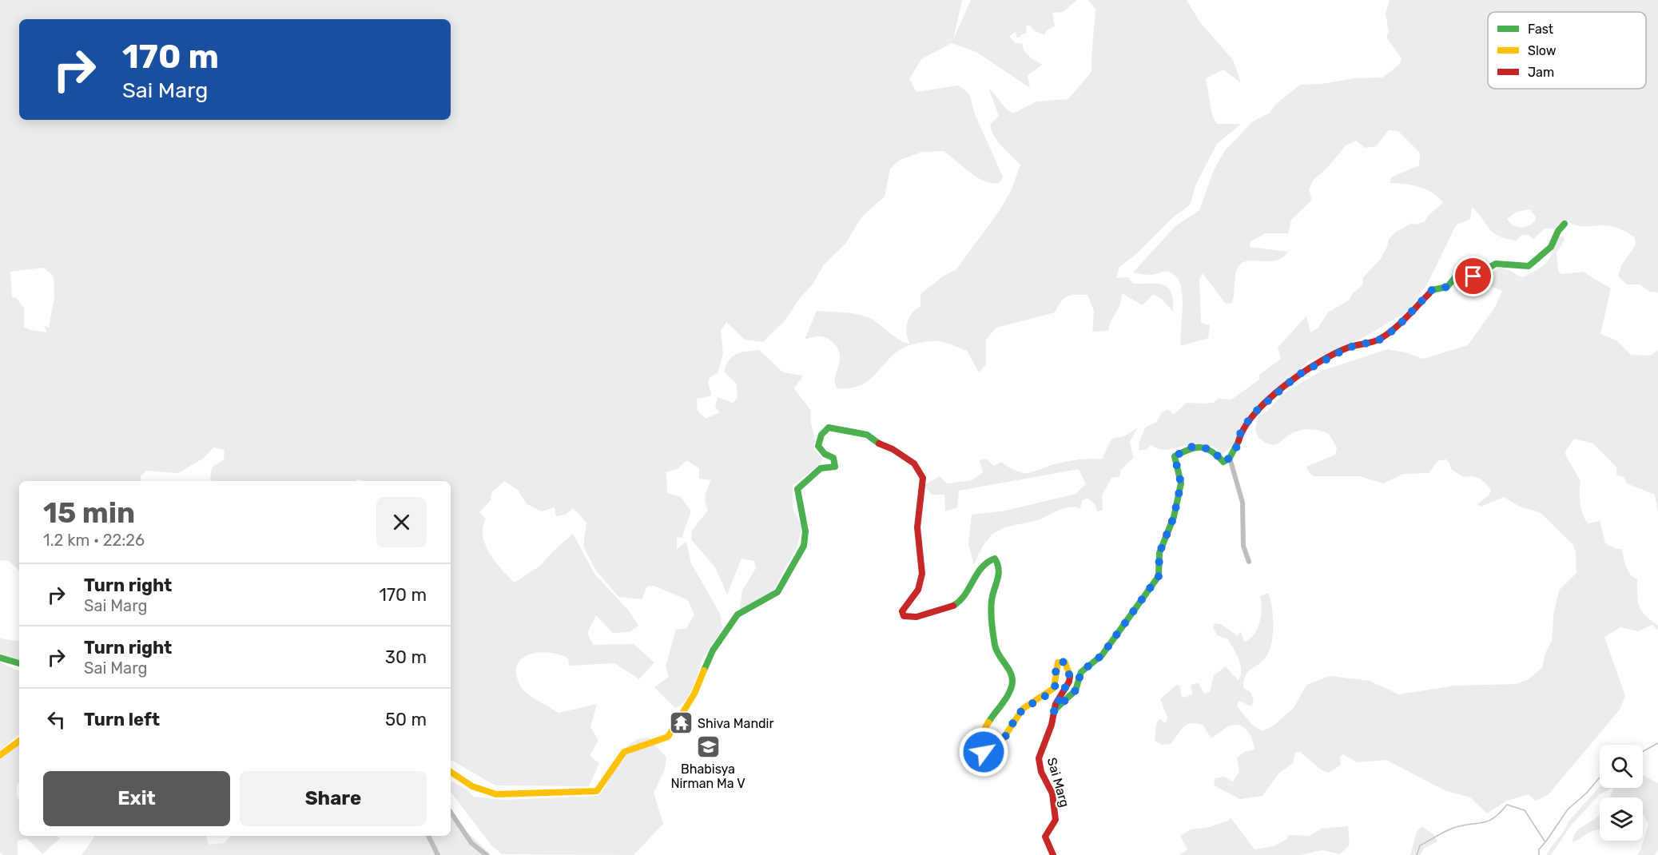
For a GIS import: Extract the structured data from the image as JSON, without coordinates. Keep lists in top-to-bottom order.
{
  "streets": {
    "street": ["Sai Marg"]
  },
  "places": {
    "temple": ["Shiva Mandir"],
    "school or university": ["Bhabisya Nirman Ma V"]
  },
  "legend": ["Fast", "Slow", "Jam"],
  "page": {
    "turn": ["170 m", "Sai Marg"],
    "heading": ["15 min", "1.2 km · 22:26"],
    "list": [
      {
        "name": "Turn right",
        "note": "Sai Marg",
        "value": "170 m"
      },
      {
        "name": "Turn right",
        "note": "Sai Marg",
        "value": "30 m"
      },
      {
        "name": "Turn left",
        "value": "50 m"
      }
    ],
    "buttons": ["Exit", "Share"]
  }
}
